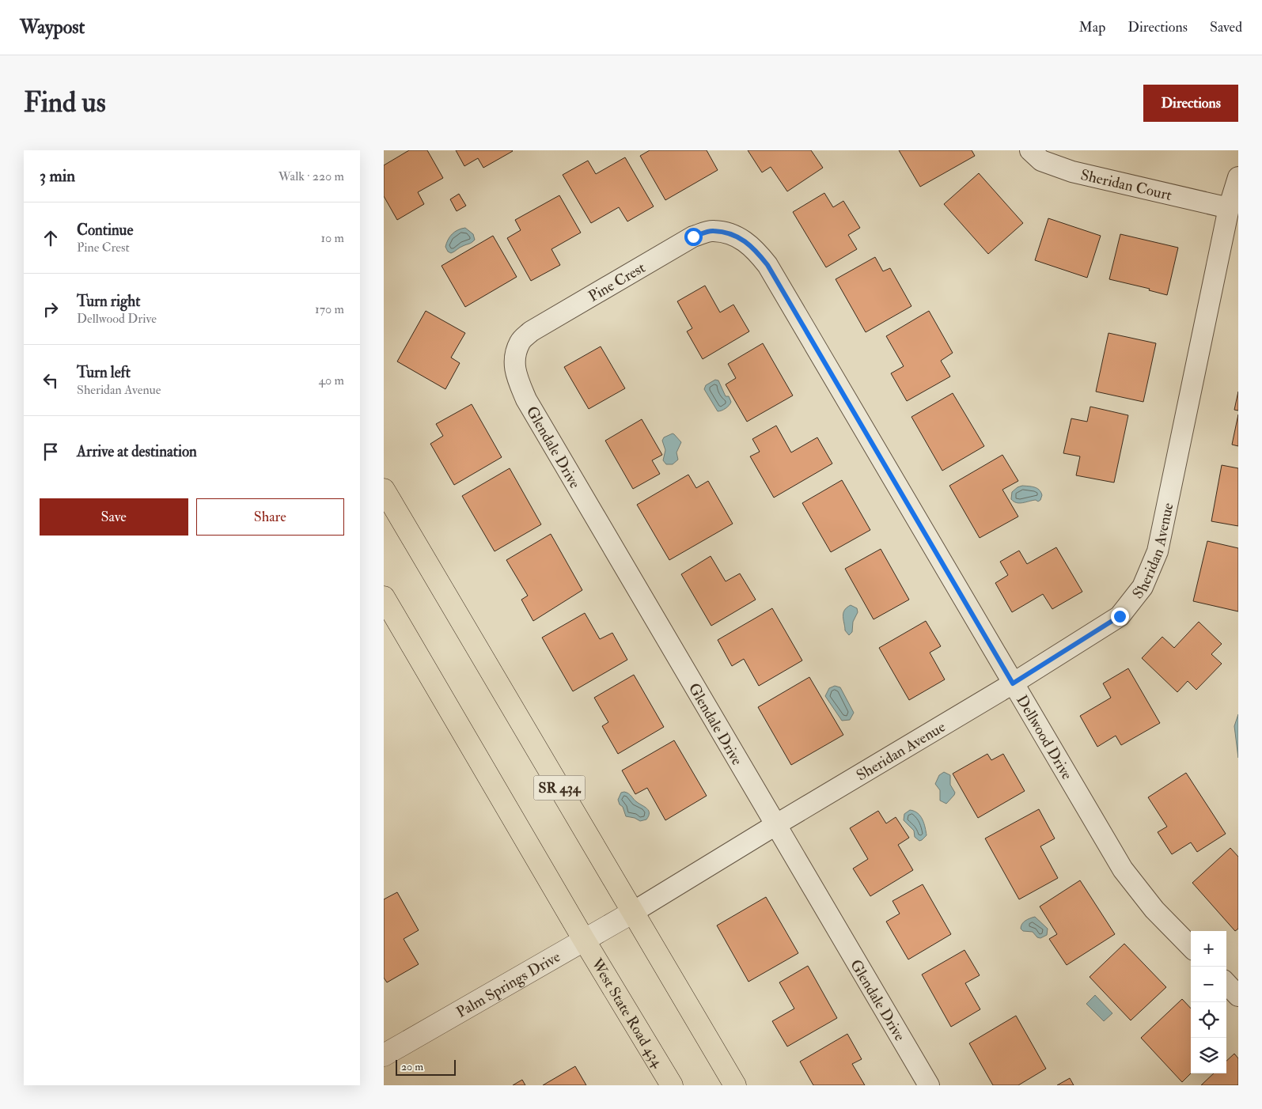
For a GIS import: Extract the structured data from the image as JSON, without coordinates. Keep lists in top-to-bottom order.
{
  "streets": {
    "main road": ["SR 434", "West State Road 434"],
    "street": [
      "Sheridan Court",
      "Pine Crest",
      "Glendale Drive",
      "Sheridan Avenue",
      "Dellwood Drive",
      "Palm Springs Drive"
    ]
  },
  "crossings": [
    ["Sheridan Court", "Sheridan Avenue"],
    ["Pine Crest", "Glendale Drive"],
    ["Pine Crest", "Dellwood Drive"],
    ["Glendale Drive", "Sheridan Avenue"],
    ["Sheridan Avenue", "Dellwood Drive"],
    ["Sheridan Avenue", "SR 434"],
    ["Sheridan Avenue", "Palm Springs Drive"],
    ["SR 434", "Palm Springs Drive"],
    ["Palm Springs Drive", "West State Road 434"]
  ],
  "scale_bar": "20 m",
  "page": {
    "header": "Waypost",
    "nav": ["Map", "Directions", "Saved"],
    "buttons": [
      "Directions",
      ["Save", "Share"]
    ],
    "title": "Find us",
    "heading": ["3 min", "Walk · 220 m"],
    "list": [
      ["Continue", "Pine Crest", "10 m"],
      ["Turn right", "Dellwood Drive", "170 m"],
      ["Turn left", "Sheridan Avenue", "40 m"],
      "Arrive at destination"
    ],
    "map_buttons": ["+", "−"],
    "scale": "20 m"
  }
}
